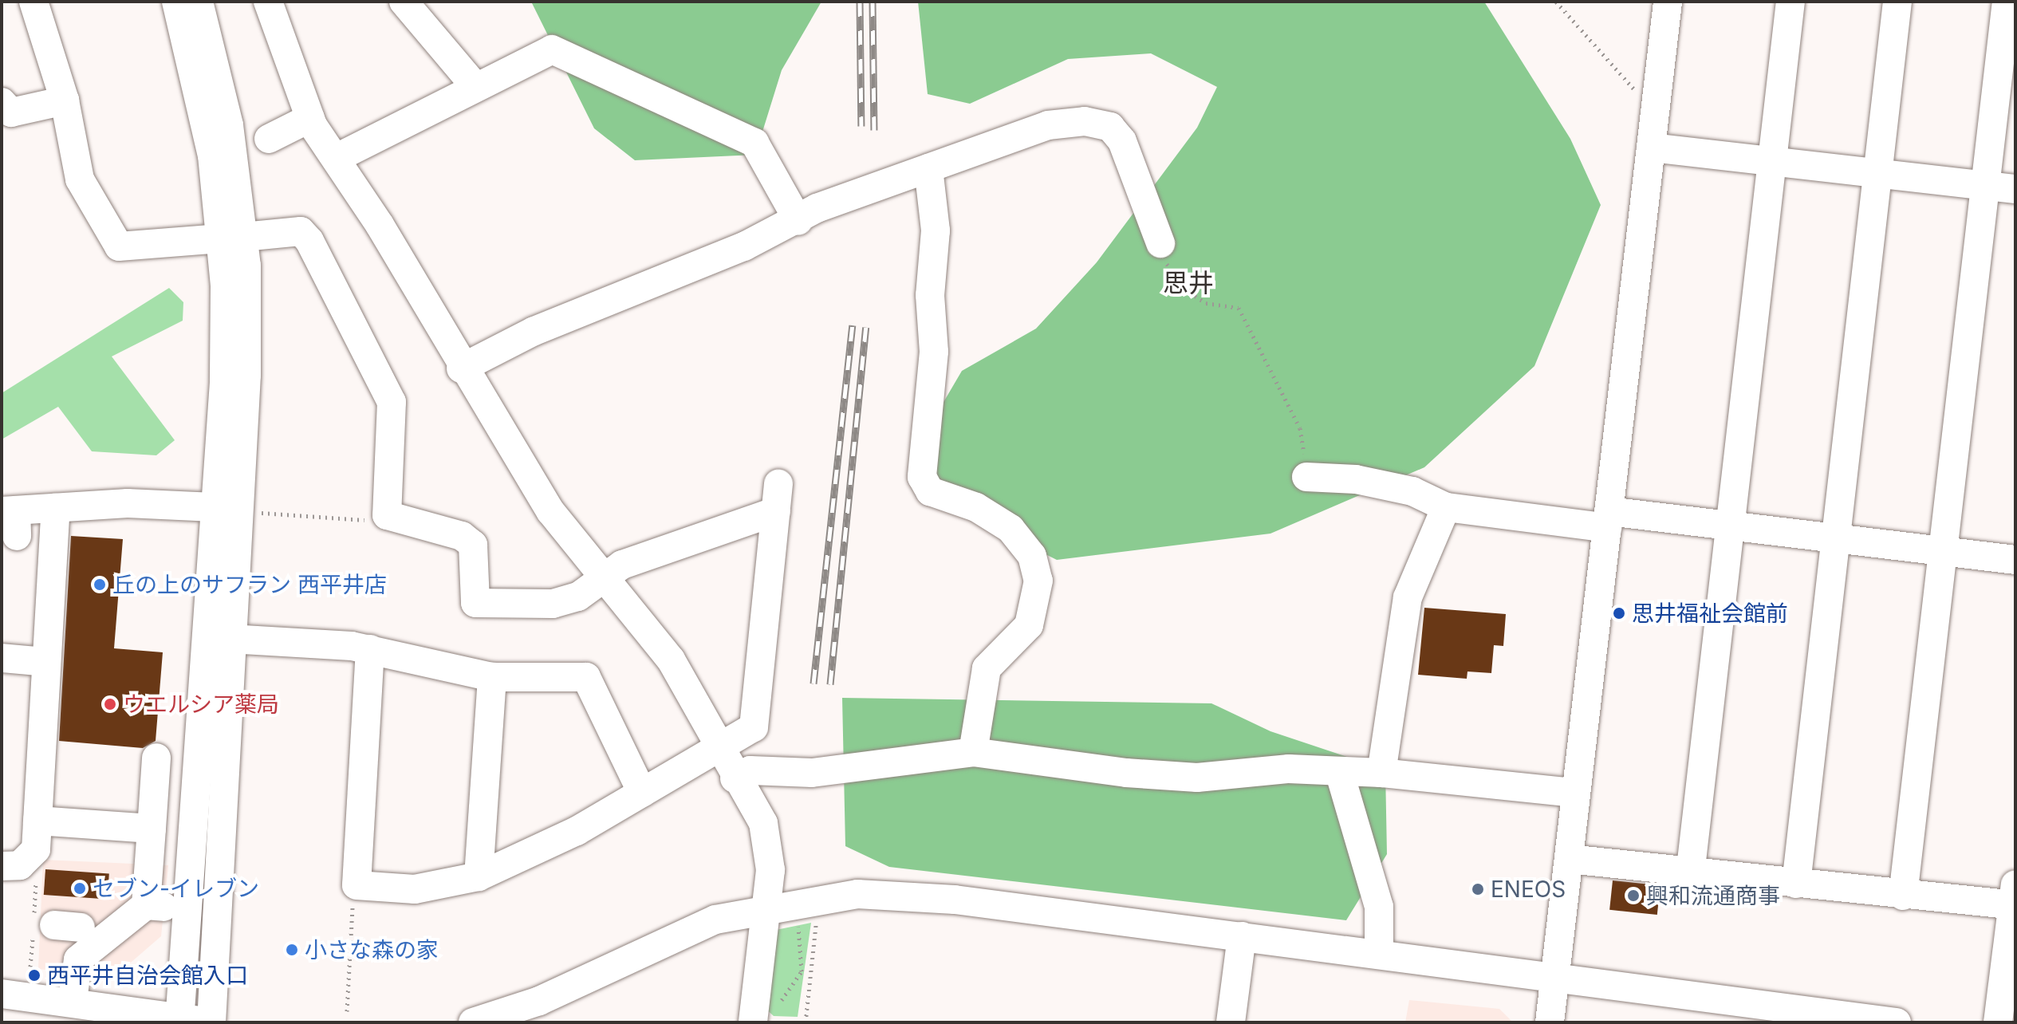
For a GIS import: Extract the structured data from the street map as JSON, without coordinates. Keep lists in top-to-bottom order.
{
  "districts": ["思井"],
  "places": [
    "丘の上のサフラン 西平井店",
    "思井福祉会館前",
    "ウエルシア薬局",
    "セブン-イレブン",
    "ENEOS",
    "興和流通商事",
    "小さな森の家",
    "西平井自治会館入口"
  ]
}
